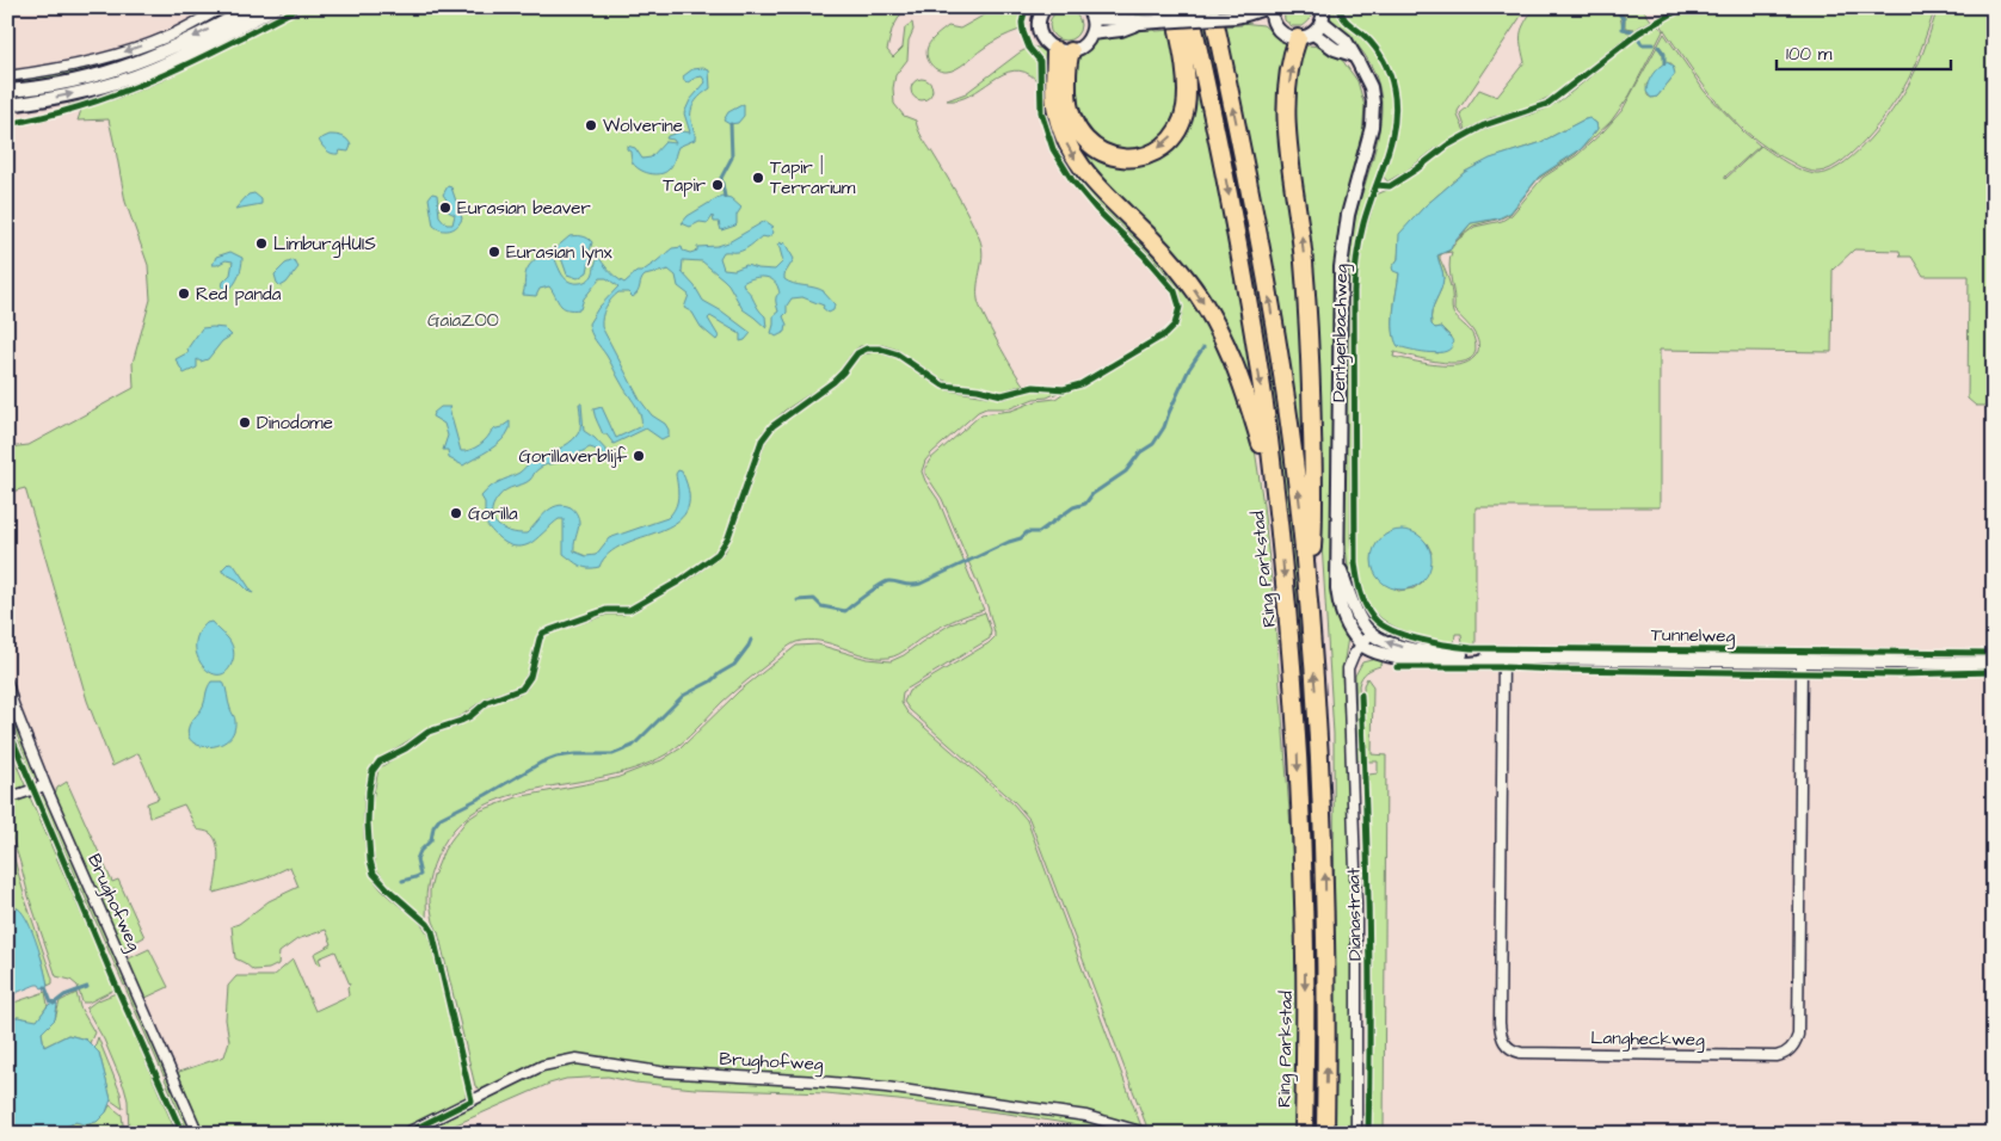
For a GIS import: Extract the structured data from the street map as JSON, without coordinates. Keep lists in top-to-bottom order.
{
  "streets": {
    "highway": ["Ring Parkstad"],
    "street": [
      "Dentgenbachweg",
      "Tunnelweg",
      "Brughofweg",
      "Dianastraat",
      "Langheckweg"
    ]
  },
  "crossings": [
    ["Dentgenbachweg", "Tunnelweg"],
    ["Dentgenbachweg", "Dianastraat"],
    ["Tunnelweg", "Dianastraat"],
    ["Tunnelweg", "Langheckweg"]
  ],
  "parks": ["GaiaZOO"],
  "places": [
    "Wolverine",
    "Tapir | Terrarium",
    "Tapir",
    "Eurasian beaver",
    "LimburgHUIS",
    "Eurasian lynx",
    "Red panda",
    "Dinodome",
    "Gorillaverblijf",
    "Gorilla"
  ],
  "scale_bar": "100 m"
}
